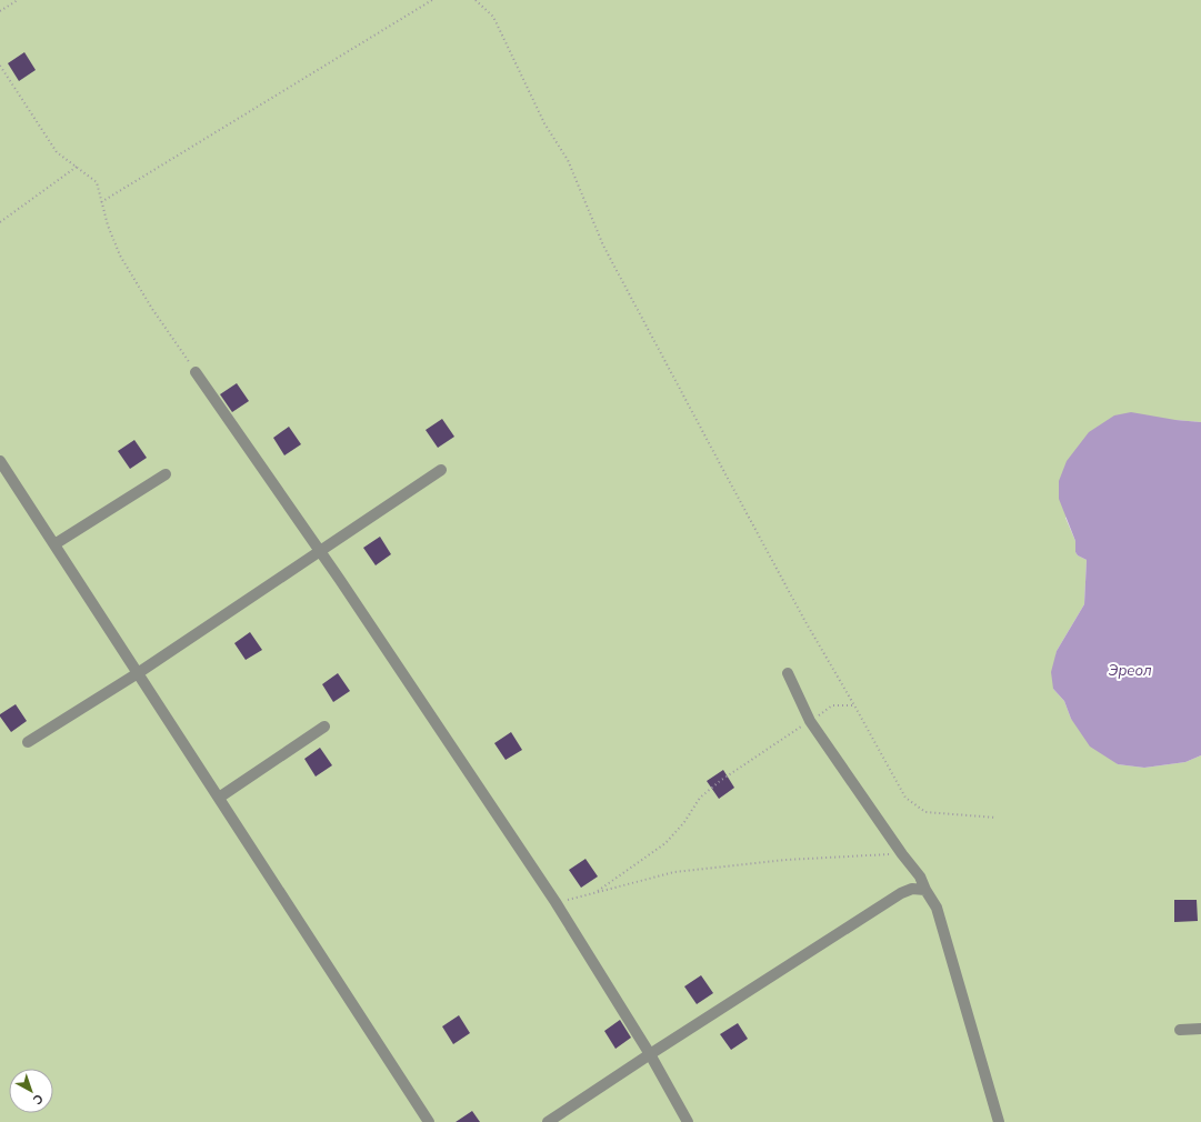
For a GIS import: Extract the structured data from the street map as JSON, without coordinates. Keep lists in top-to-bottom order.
{
  "water": ["Эреол"],
  "north": "bottom right"
}
